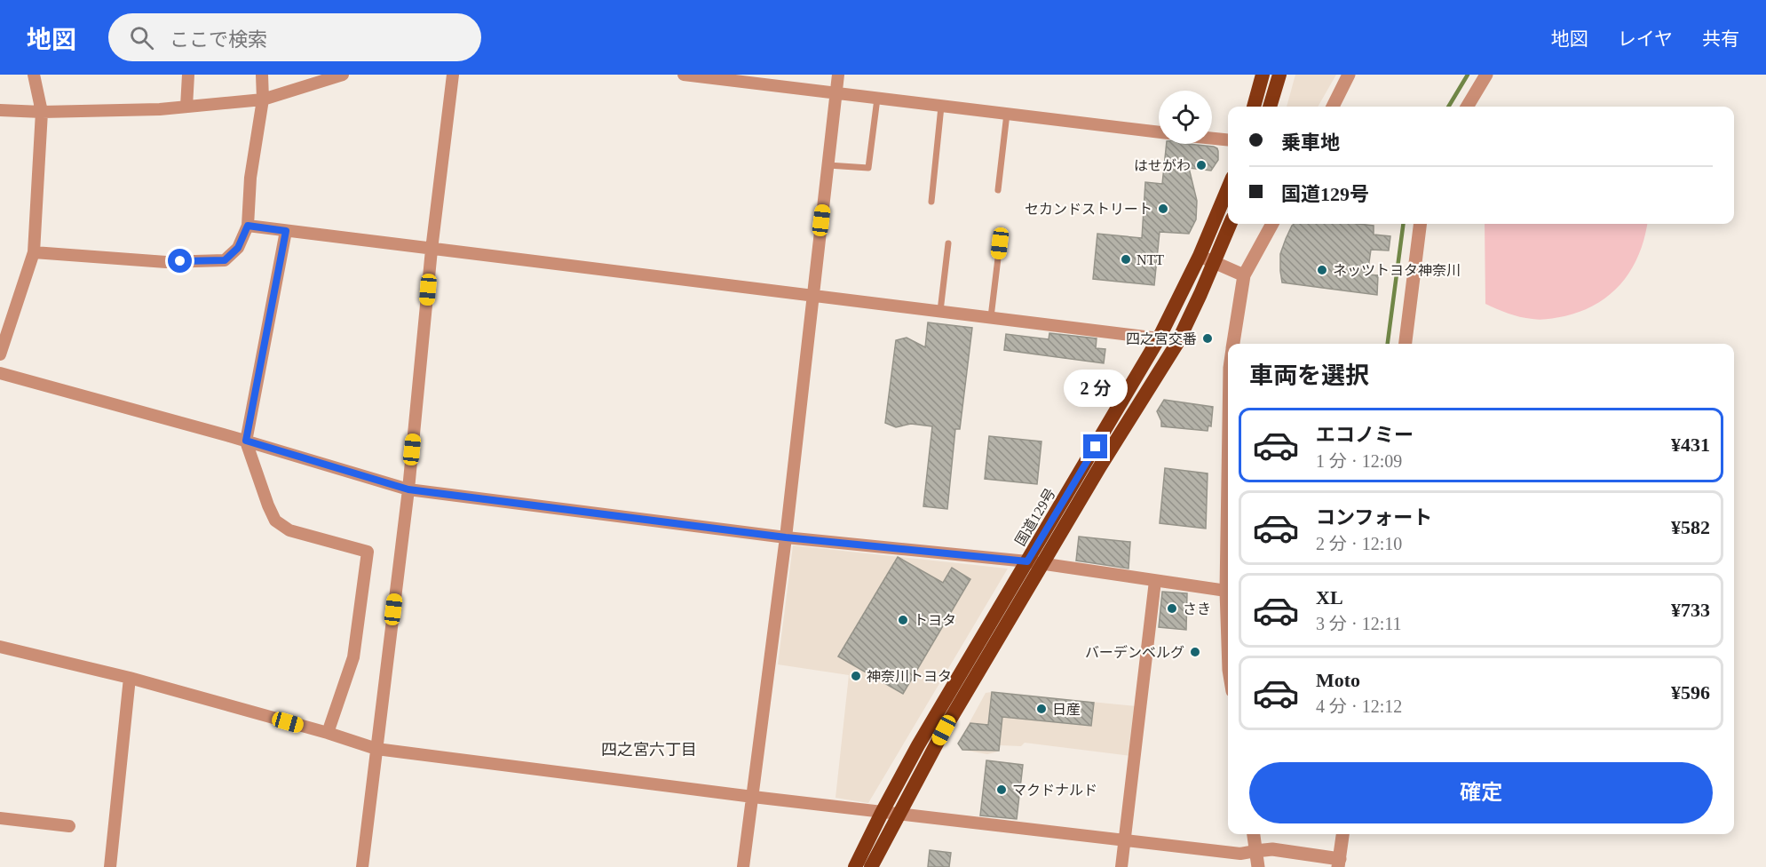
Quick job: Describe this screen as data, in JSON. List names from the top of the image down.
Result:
{
  "streets": {
    "highway": ["国道129号"]
  },
  "districts": ["四之宮六丁目"],
  "places": [
    "はせがわ",
    "セカンドストリート",
    "NTT",
    "ネッツトヨタ神奈川",
    "四之宮交番",
    "さき",
    "トヨタ",
    "バーデンベルグ",
    "神奈川トヨタ",
    "日産",
    "マクドナルド"
  ],
  "page": {
    "header": "地図",
    "search": "ここで検索",
    "nav": ["地図", "レイヤ", "共有"],
    "banner": ["乗車地", "国道129号"],
    "heading": "車両を選択",
    "bubble": "2 分",
    "list": [
      {
        "name": "エコノミー",
        "note": "1 分 · 12:09",
        "value": "¥431"
      },
      {
        "name": "コンフォート",
        "note": "2 分 · 12:10",
        "value": "¥582"
      },
      {
        "name": "XL",
        "note": "3 分 · 12:11",
        "value": "¥733"
      },
      {
        "name": "Moto",
        "note": "4 分 · 12:12",
        "value": "¥596"
      }
    ],
    "buttons": "確定"
  }
}
